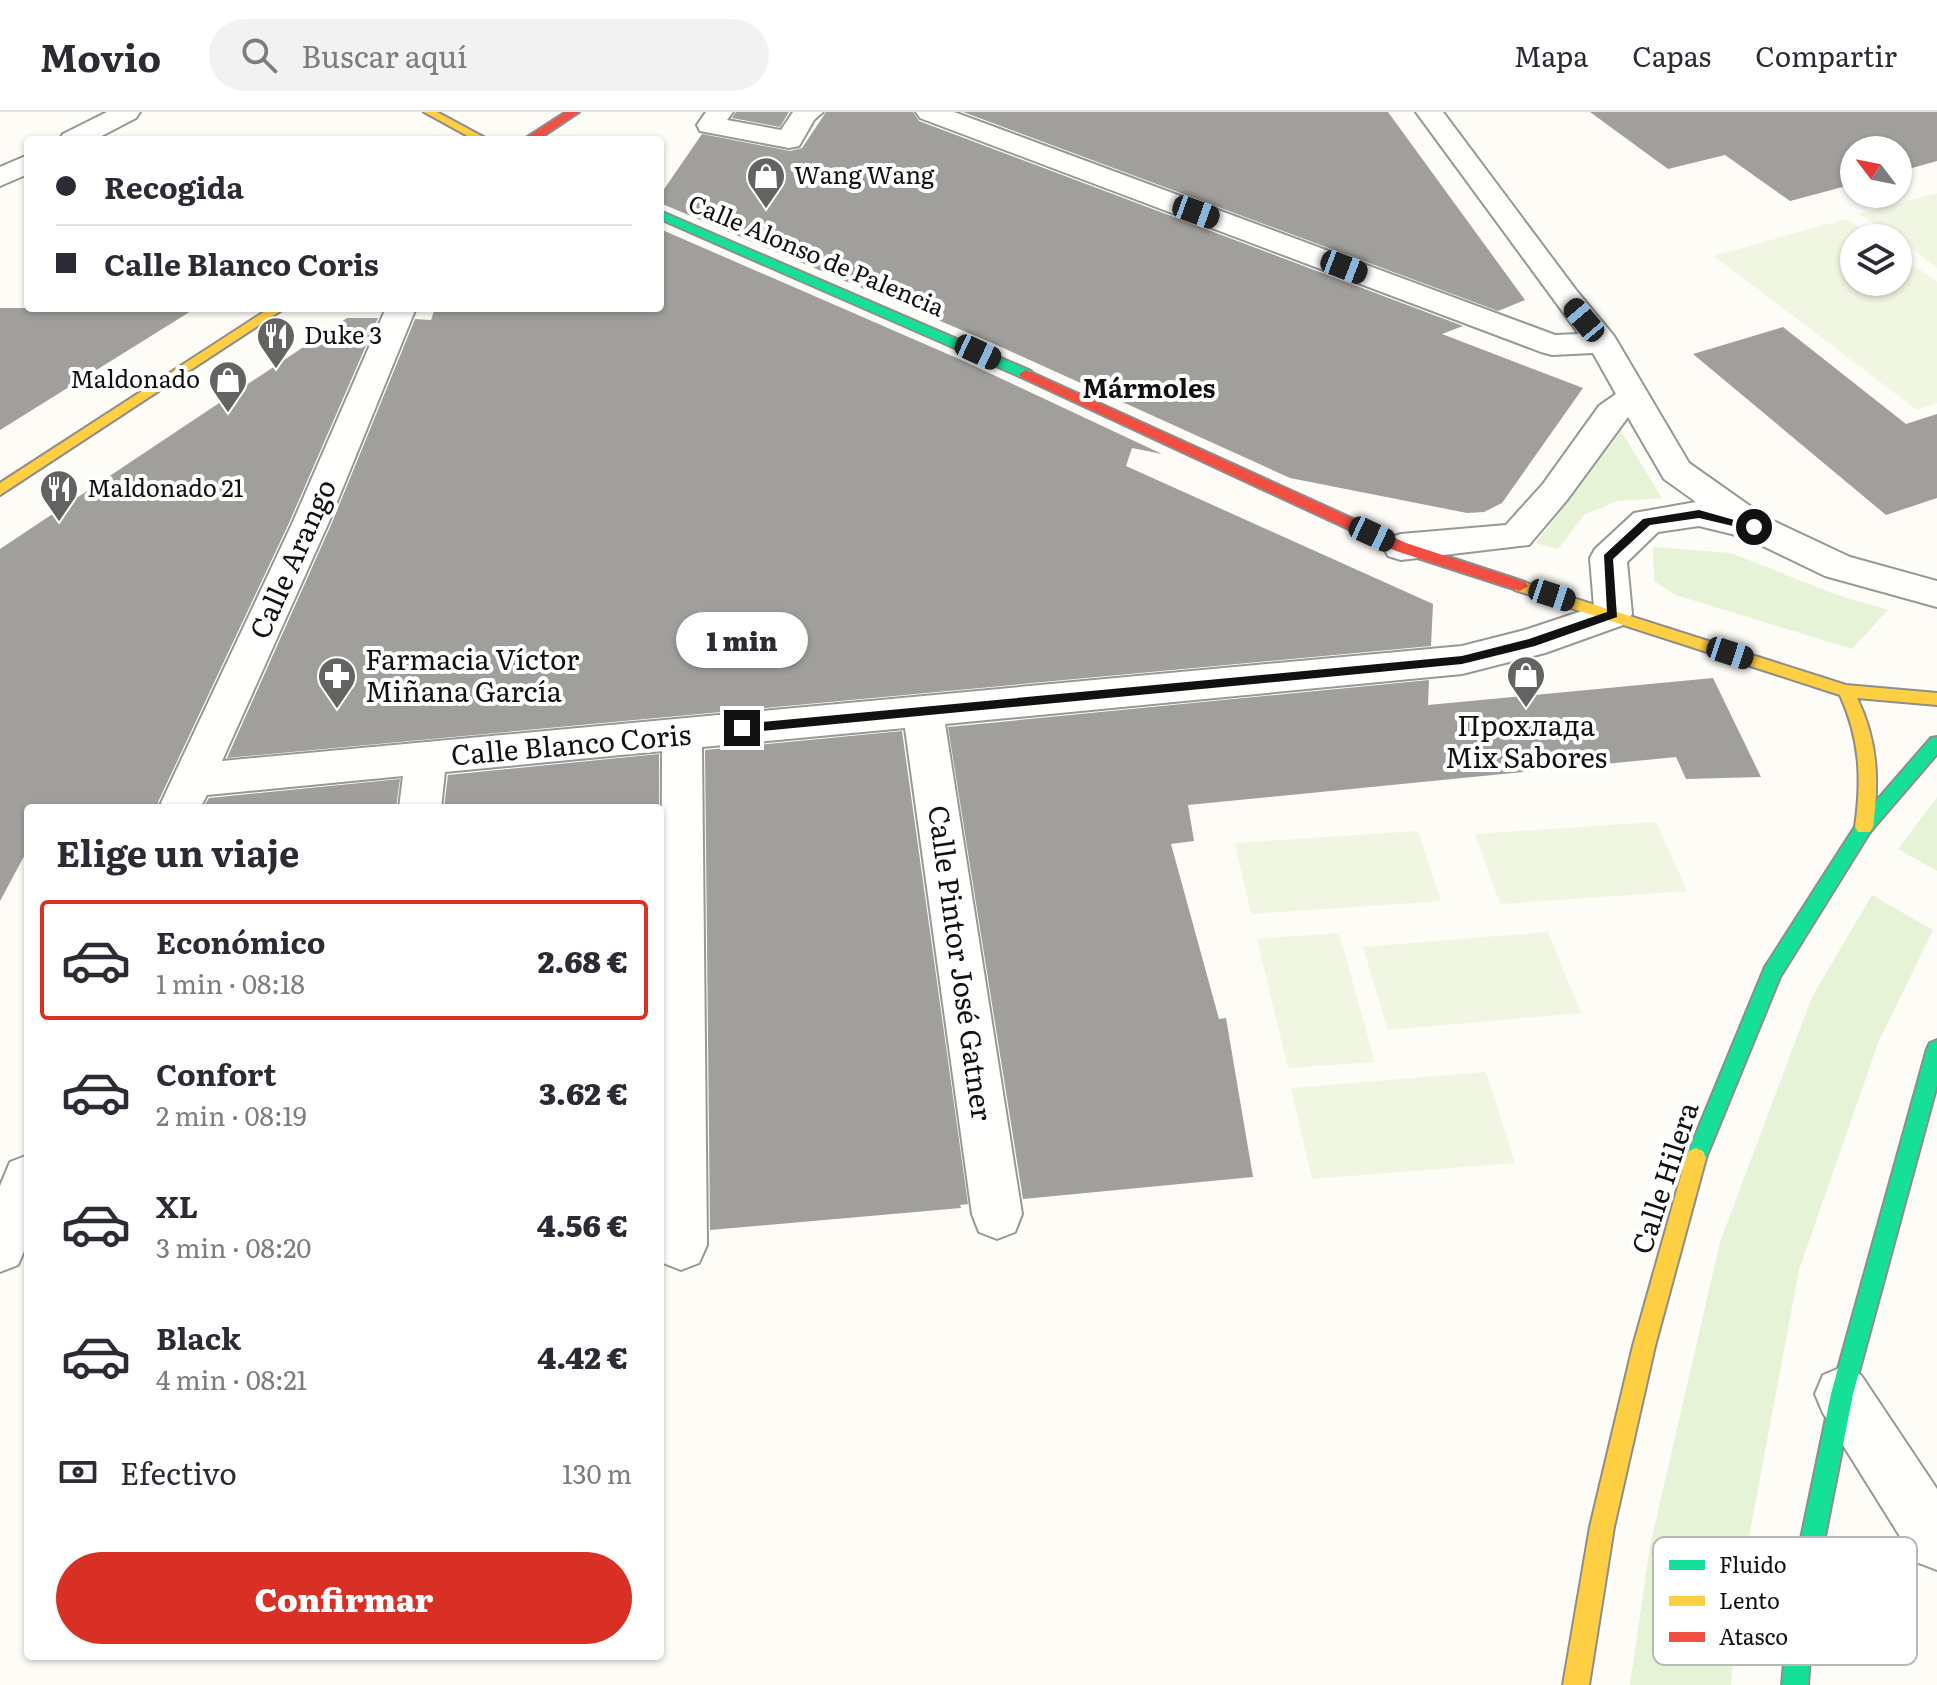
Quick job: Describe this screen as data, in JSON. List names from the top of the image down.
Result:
{
  "streets": {
    "main road": ["Calle Alonso de Palencia", "Calle Hilera"],
    "street": ["Calle Arango", "Calle Blanco Coris", "Calle Pintor José Gatner"]
  },
  "crossings": [
    ["Calle Alonso de Palencia", "Calle Blanco Coris"],
    ["Calle Arango", "Calle Blanco Coris"],
    ["Calle Blanco Coris", "Calle Pintor José Gatner"]
  ],
  "districts": ["Mármoles"],
  "places": {
    "shop": ["Wang Wang", "Maldonado", "Прохлада Mix Sabores"],
    "restaurant": ["Duke 3", "Maldonado 21"],
    "pharmacy": ["Farmacia Víctor Miñana García"]
  },
  "legend": ["Fluido", "Lento", "Atasco"],
  "north": "top left",
  "page": {
    "header": "Movio",
    "search": "Buscar aquí",
    "nav": ["Mapa", "Capas", "Compartir"],
    "banner": ["Recogida", "Calle Blanco Coris"],
    "bubble": "1 min",
    "heading": "Elige un viaje",
    "list": [
      {
        "name": "Económico",
        "note": "1 min · 08:18",
        "value": "2.68 €"
      },
      {
        "name": "Confort",
        "note": "2 min · 08:19",
        "value": "3.62 €"
      },
      {
        "name": "XL",
        "note": "3 min · 08:20",
        "value": "4.56 €"
      },
      {
        "name": "Black",
        "note": "4 min · 08:21",
        "value": "4.42 €"
      }
    ],
    "pay": ["Efectivo", "130 m"],
    "buttons": "Confirmar"
  }
}
